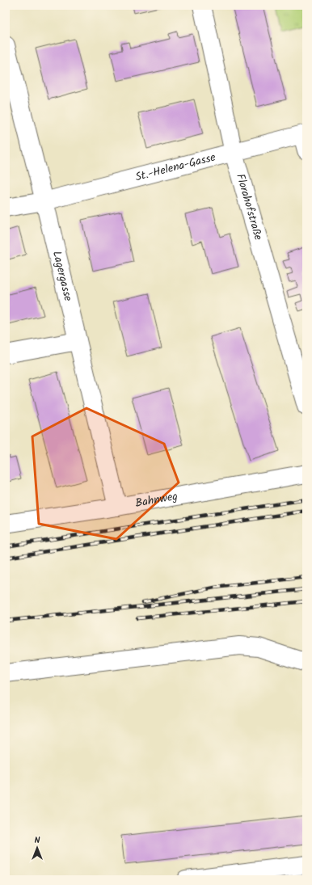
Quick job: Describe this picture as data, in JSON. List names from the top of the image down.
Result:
{
  "streets": {
    "street": [
      "St.-Helena-Gasse",
      "Florahofstraße",
      "Lagergasse",
      "Bahnweg"
    ]
  },
  "crossings": [
    ["St.-Helena-Gasse", "Florahofstraße"],
    ["St.-Helena-Gasse", "Lagergasse"],
    ["Lagergasse", "Bahnweg"]
  ],
  "north": "top"
}
